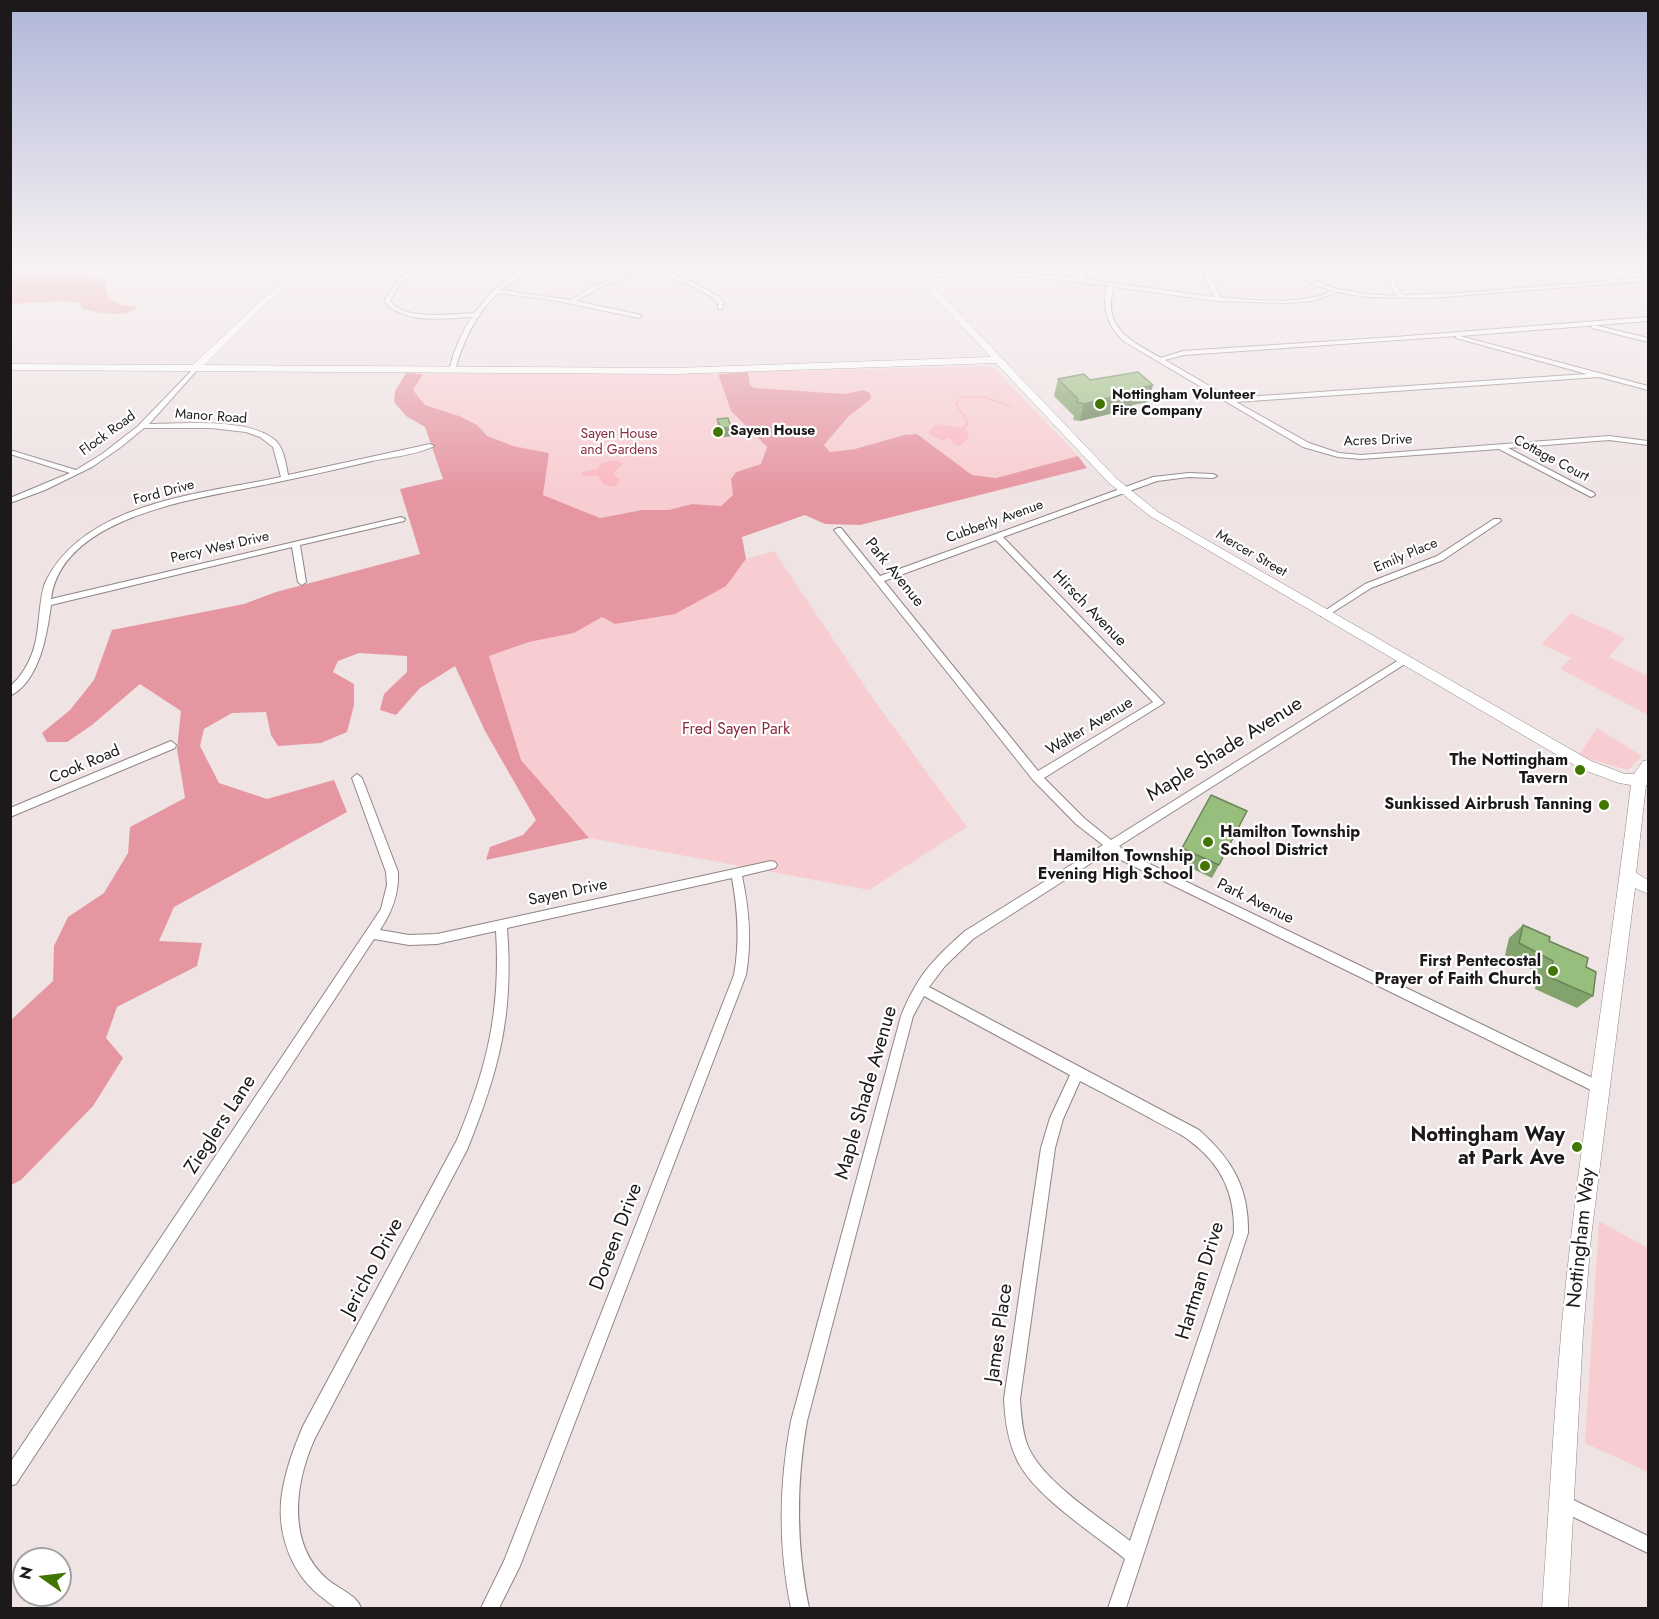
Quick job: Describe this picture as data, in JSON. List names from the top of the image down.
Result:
{
  "streets": {
    "street": [
      "Manor Road",
      "Flock Road",
      "Acres Drive",
      "Cottage Court",
      "Ford Drive",
      "Cubberly Avenue",
      "Percy West Drive",
      "Mercer Street",
      "Emily Place",
      "Park Avenue",
      "Hirsch Avenue",
      "Walter Avenue",
      "Maple Shade Avenue",
      "Cook Road",
      "Sayen Drive",
      "Zieglers Lane",
      "Doreen Drive",
      "Nottingham Way",
      "Jericho Drive",
      "Hartman Drive",
      "James Place"
    ]
  },
  "crossings": [
    ["Manor Road", "Flock Road"],
    ["Manor Road", "Ford Drive"],
    ["Acres Drive", "Cottage Court"],
    ["Ford Drive", "Percy West Drive"],
    ["Cubberly Avenue", "Mercer Street"],
    ["Cubberly Avenue", "Park Avenue"],
    ["Cubberly Avenue", "Hirsch Avenue"],
    ["Mercer Street", "Emily Place"],
    ["Mercer Street", "Maple Shade Avenue"],
    ["Mercer Street", "Nottingham Way"],
    ["Park Avenue", "Walter Avenue"],
    ["Park Avenue", "Maple Shade Avenue"],
    ["Park Avenue", "Nottingham Way"],
    ["Hirsch Avenue", "Walter Avenue"],
    ["Maple Shade Avenue", "Hartman Drive"],
    ["Sayen Drive", "Zieglers Lane"],
    ["Sayen Drive", "Doreen Drive"],
    ["Sayen Drive", "Jericho Drive"],
    ["Hartman Drive", "James Place"]
  ],
  "parks": ["Sayen House and Gardens", "Fred Sayen Park"],
  "places": [
    "Nottingham Volunteer Fire Company",
    "Sayen House",
    "The Nottingham Tavern",
    "Sunkissed Airbrush Tanning",
    "Hamilton Township School District",
    "Hamilton Township Evening High School",
    "First Pentecostal Prayer of Faith Church",
    "Nottingham Way at Park Ave"
  ],
  "north": "left"
}
